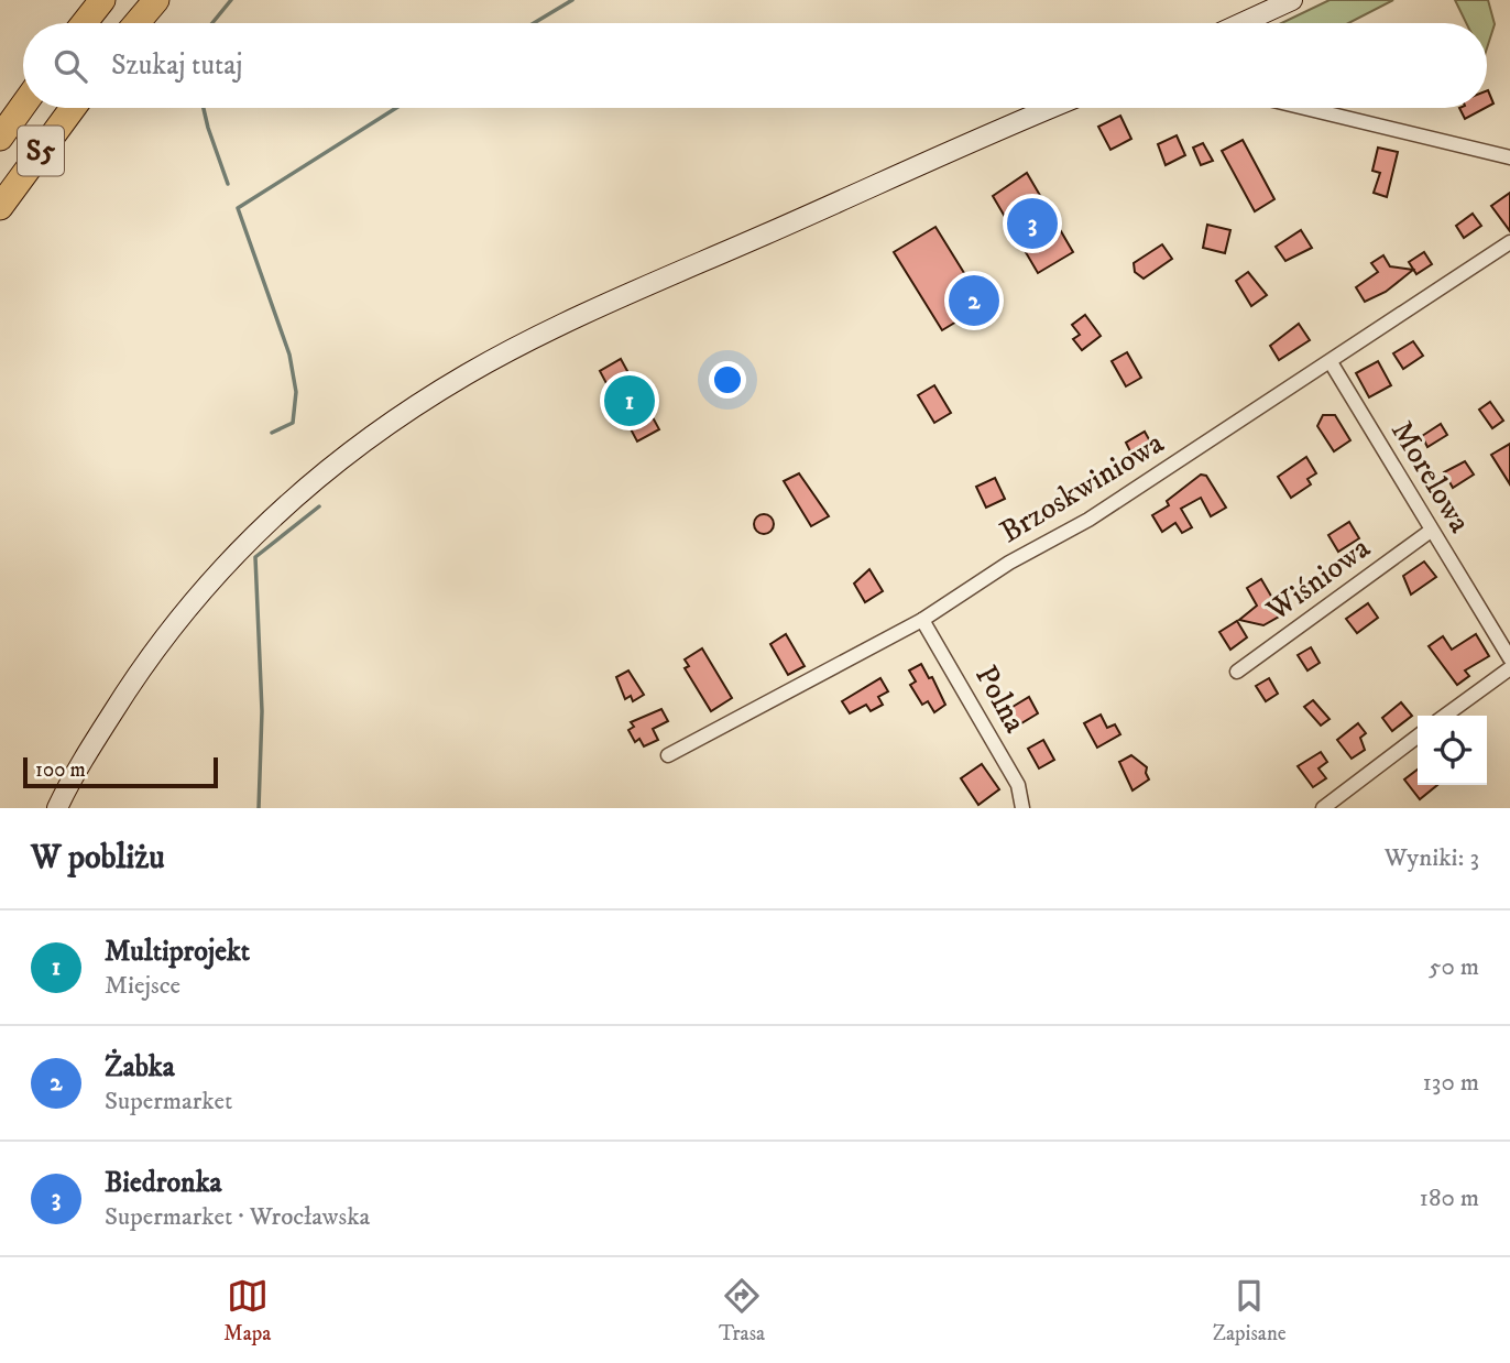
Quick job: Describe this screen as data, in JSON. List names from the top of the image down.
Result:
{
  "streets": {
    "highway": ["S5"],
    "street": [
      "Morelowa",
      "Brzoskwiniowa",
      "Wiśniowa",
      "Polna"
    ]
  },
  "crossings": [
    ["Morelowa", "Brzoskwiniowa"],
    ["Morelowa", "Wiśniowa"],
    ["Brzoskwiniowa", "Polna"]
  ],
  "scale_bar": "100 m",
  "page": {
    "search": "Szukaj tutaj",
    "pins": ["3", "2", "1"],
    "scale": "100 m",
    "heading": ["W pobliżu", "Wyniki: 3"],
    "list": [
      {
        "mark": "1",
        "name": "Multiprojekt",
        "note": "Miejsce",
        "value": "50 m"
      },
      {
        "mark": "2",
        "name": "Żabka",
        "note": "Supermarket",
        "value": "130 m"
      },
      {
        "mark": "3",
        "name": "Biedronka",
        "note": "Supermarket · Wrocławska",
        "value": "180 m"
      }
    ],
    "nav": ["Mapa", "Trasa", "Zapisane"]
  }
}
